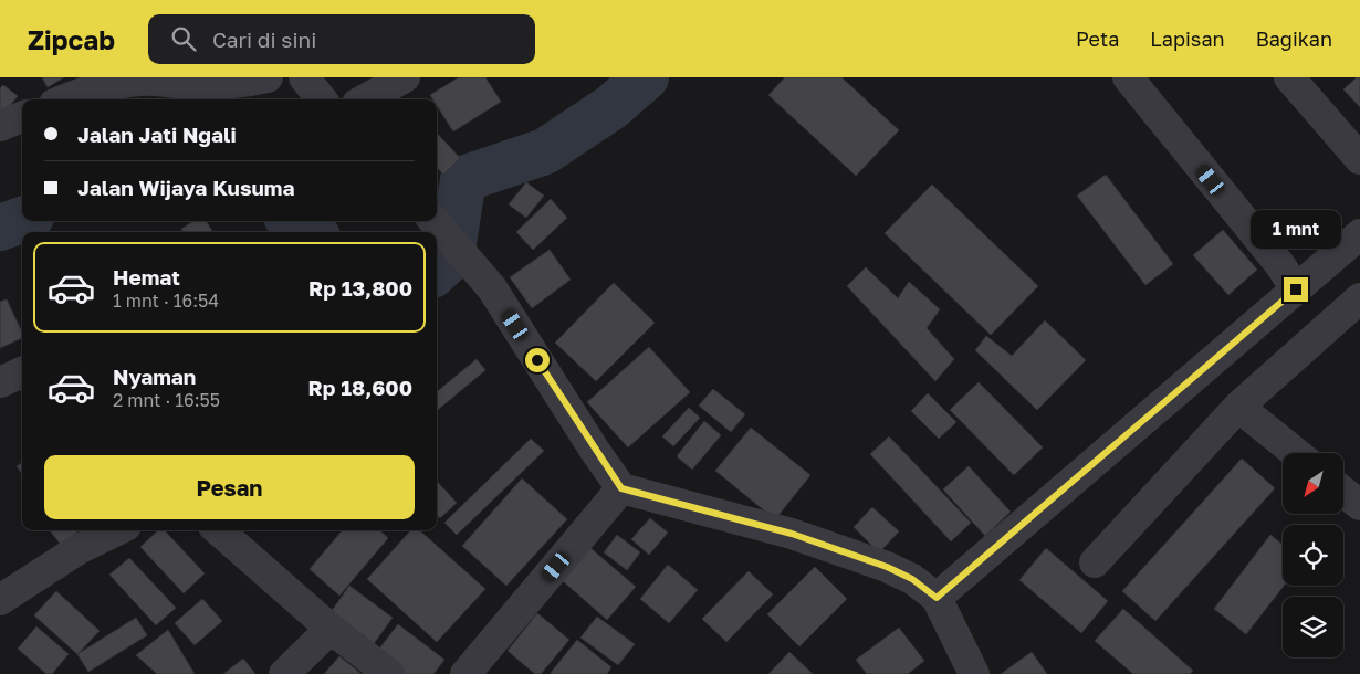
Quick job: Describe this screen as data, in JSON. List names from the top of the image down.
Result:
{
  "north": "bottom left",
  "page": {
    "header": "Zipcab",
    "search": "Cari di sini",
    "nav": ["Peta", "Lapisan", "Bagikan"],
    "banner": ["Jalan Jati Ngali", "Jalan Wijaya Kusuma"],
    "bubble": "1 mnt",
    "list": [
      {
        "name": "Hemat",
        "note": "1 mnt · 16:54",
        "value": "Rp 13,800"
      },
      {
        "name": "Nyaman",
        "note": "2 mnt · 16:55",
        "value": "Rp 18,600"
      }
    ],
    "buttons": "Pesan"
  }
}
